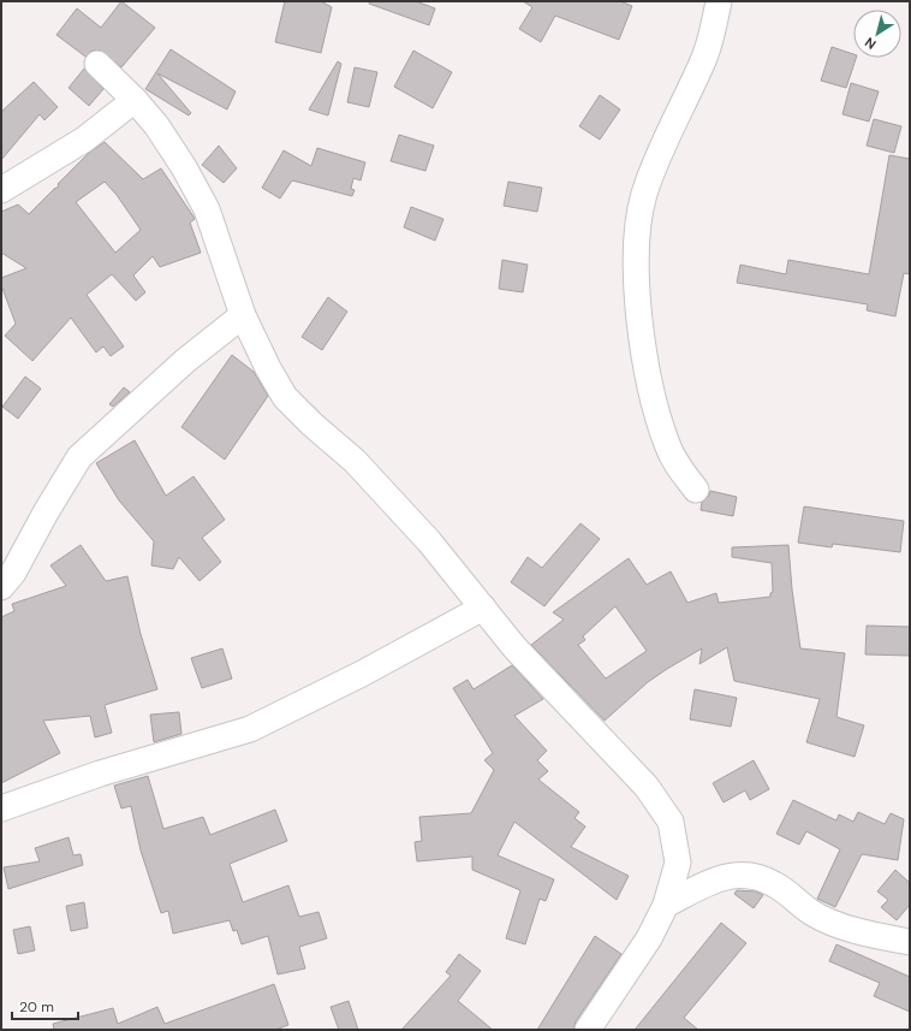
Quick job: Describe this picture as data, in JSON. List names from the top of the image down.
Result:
{
  "scale_bar": "20 m",
  "north": "bottom left"
}
